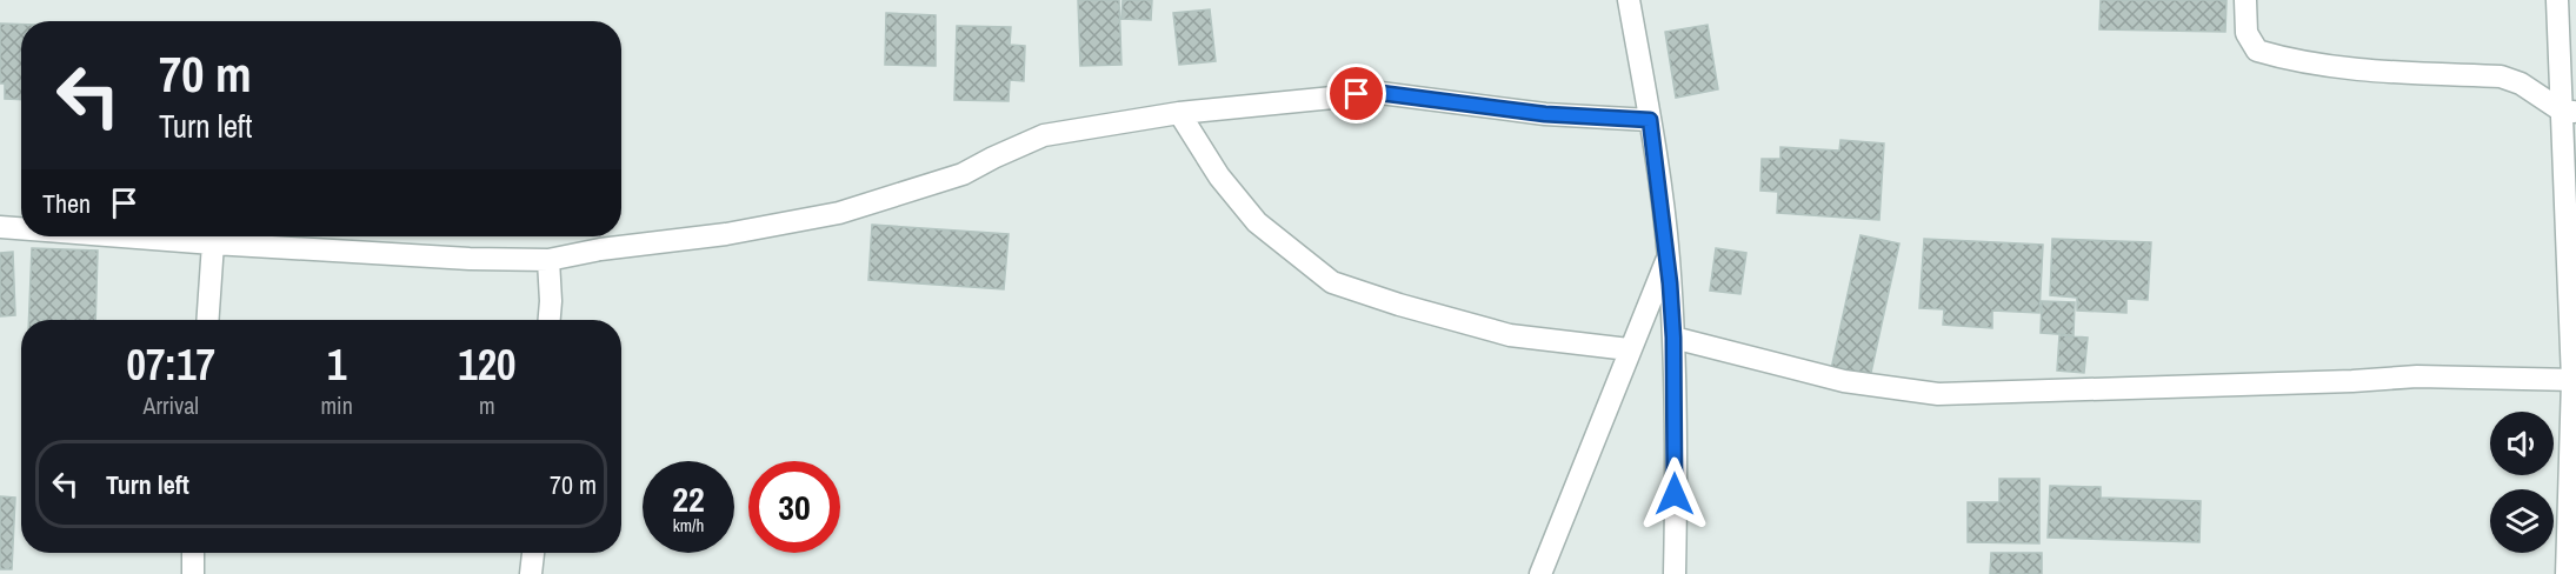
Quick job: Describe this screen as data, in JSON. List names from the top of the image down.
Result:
{
  "page": {
    "turn": ["70 m", "Turn left"],
    "then": "Then",
    "eta": [
      "07:17",
      "Arrival",
      "1",
      "min",
      "120",
      "m"
    ],
    "list": [
      {
        "name": "Turn left",
        "value": "70 m"
      }
    ],
    "speed": "22 km/h",
    "limit": "30"
  }
}
